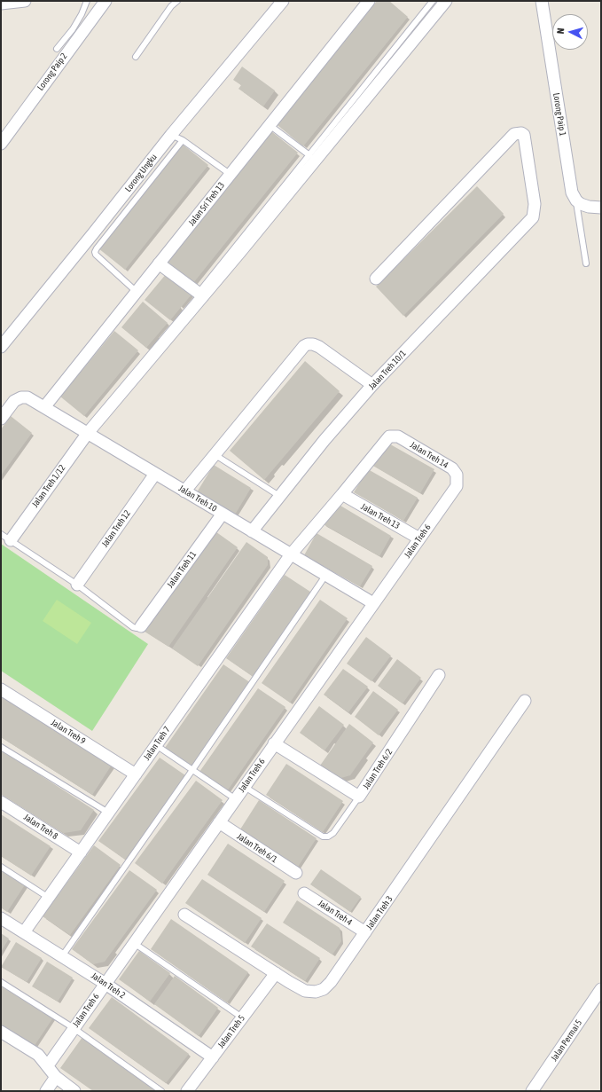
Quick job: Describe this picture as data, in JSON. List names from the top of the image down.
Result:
{
  "streets": {
    "street": [
      "Lorong Paip 2",
      "Lorong Paip 1",
      "Lorong Ungku",
      "Jalan Sri Treh 13",
      "Jalan Treh 10/1",
      "Jalan Treh 14",
      "Jalan Treh 1/12",
      "Jalan Treh 10",
      "Jalan Treh 13",
      "Jalan Treh 12",
      "Jalan Treh 6",
      "Jalan Treh 11",
      "Jalan Treh 9",
      "Jalan Treh 7",
      "Jalan Treh 6/2",
      "Jalan Treh 8",
      "Jalan Treh 6/1",
      "Jalan Treh 4",
      "Jalan Treh 3",
      "Jalan Treh 2",
      "Jalan Treh 5",
      "Jalan Permai 5"
    ]
  },
  "crossings": [
    ["Jalan Sri Treh 13", "Jalan Treh 10"],
    ["Jalan Treh 10/1", "Jalan Treh 10"],
    ["Jalan Treh 14", "Jalan Treh 6"],
    ["Jalan Treh 14", "Jalan Treh 7"],
    ["Jalan Treh 1/12", "Jalan Treh 10"],
    ["Jalan Treh 10", "Jalan Treh 12"],
    ["Jalan Treh 10", "Jalan Treh 6"],
    ["Jalan Treh 10", "Jalan Treh 11"],
    ["Jalan Treh 10", "Jalan Treh 7"],
    ["Jalan Treh 13", "Jalan Treh 6"],
    ["Jalan Treh 13", "Jalan Treh 7"],
    ["Jalan Treh 6", "Jalan Treh 6/2"],
    ["Jalan Treh 6", "Jalan Treh 6/1"],
    ["Jalan Treh 6", "Jalan Treh 2"],
    ["Jalan Treh 9", "Jalan Treh 7"],
    ["Jalan Treh 7", "Jalan Treh 8"],
    ["Jalan Treh 7", "Jalan Treh 2"],
    ["Jalan Treh 4", "Jalan Treh 3"],
    ["Jalan Treh 3", "Jalan Treh 5"],
    ["Jalan Treh 2", "Jalan Treh 5"]
  ],
  "north": "left"
}
